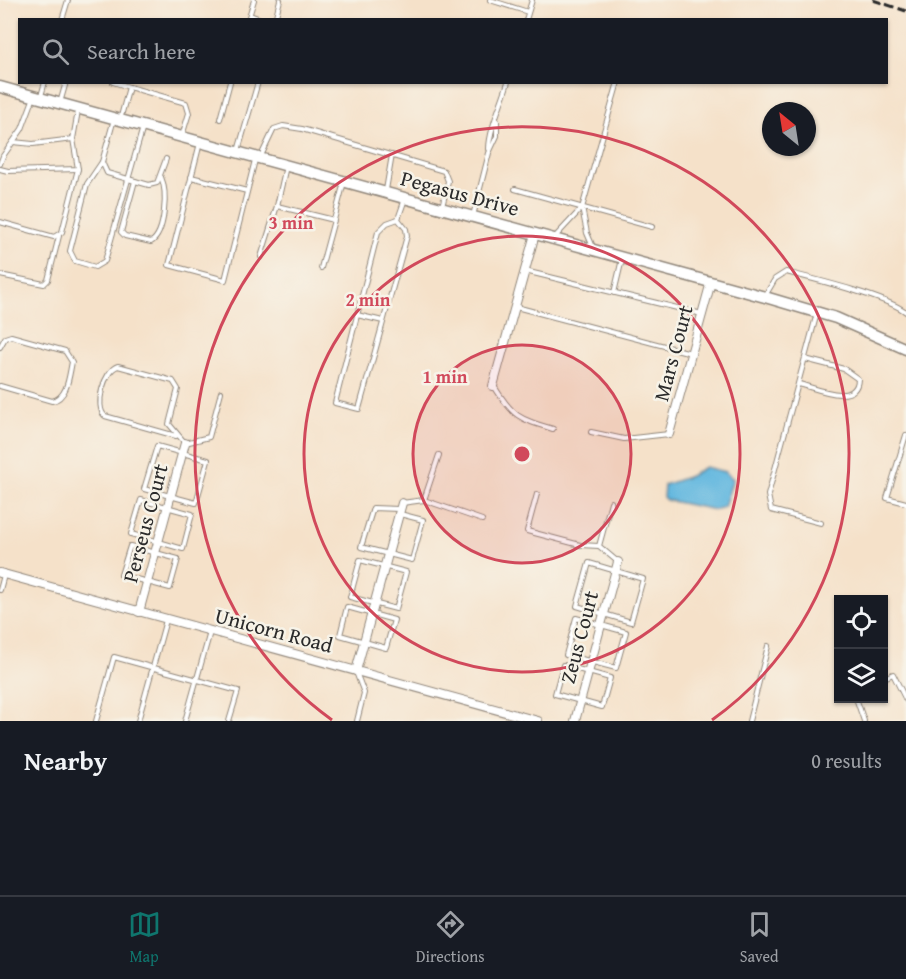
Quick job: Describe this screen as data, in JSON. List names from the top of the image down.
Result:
{
  "streets": {
    "street": [
      "Pegasus Drive",
      "Mars Court",
      "Perseus Court",
      "Unicorn Road",
      "Zeus Court"
    ]
  },
  "crossings": [
    ["Pegasus Drive", "Mars Court"],
    ["Perseus Court", "Unicorn Road"]
  ],
  "north": "top left",
  "page": {
    "search": "Search here",
    "heading": ["Nearby", "0 results"],
    "nav": ["Map", "Directions", "Saved"]
  },
  "rings": ["3 min", "2 min", "1 min"]
}
